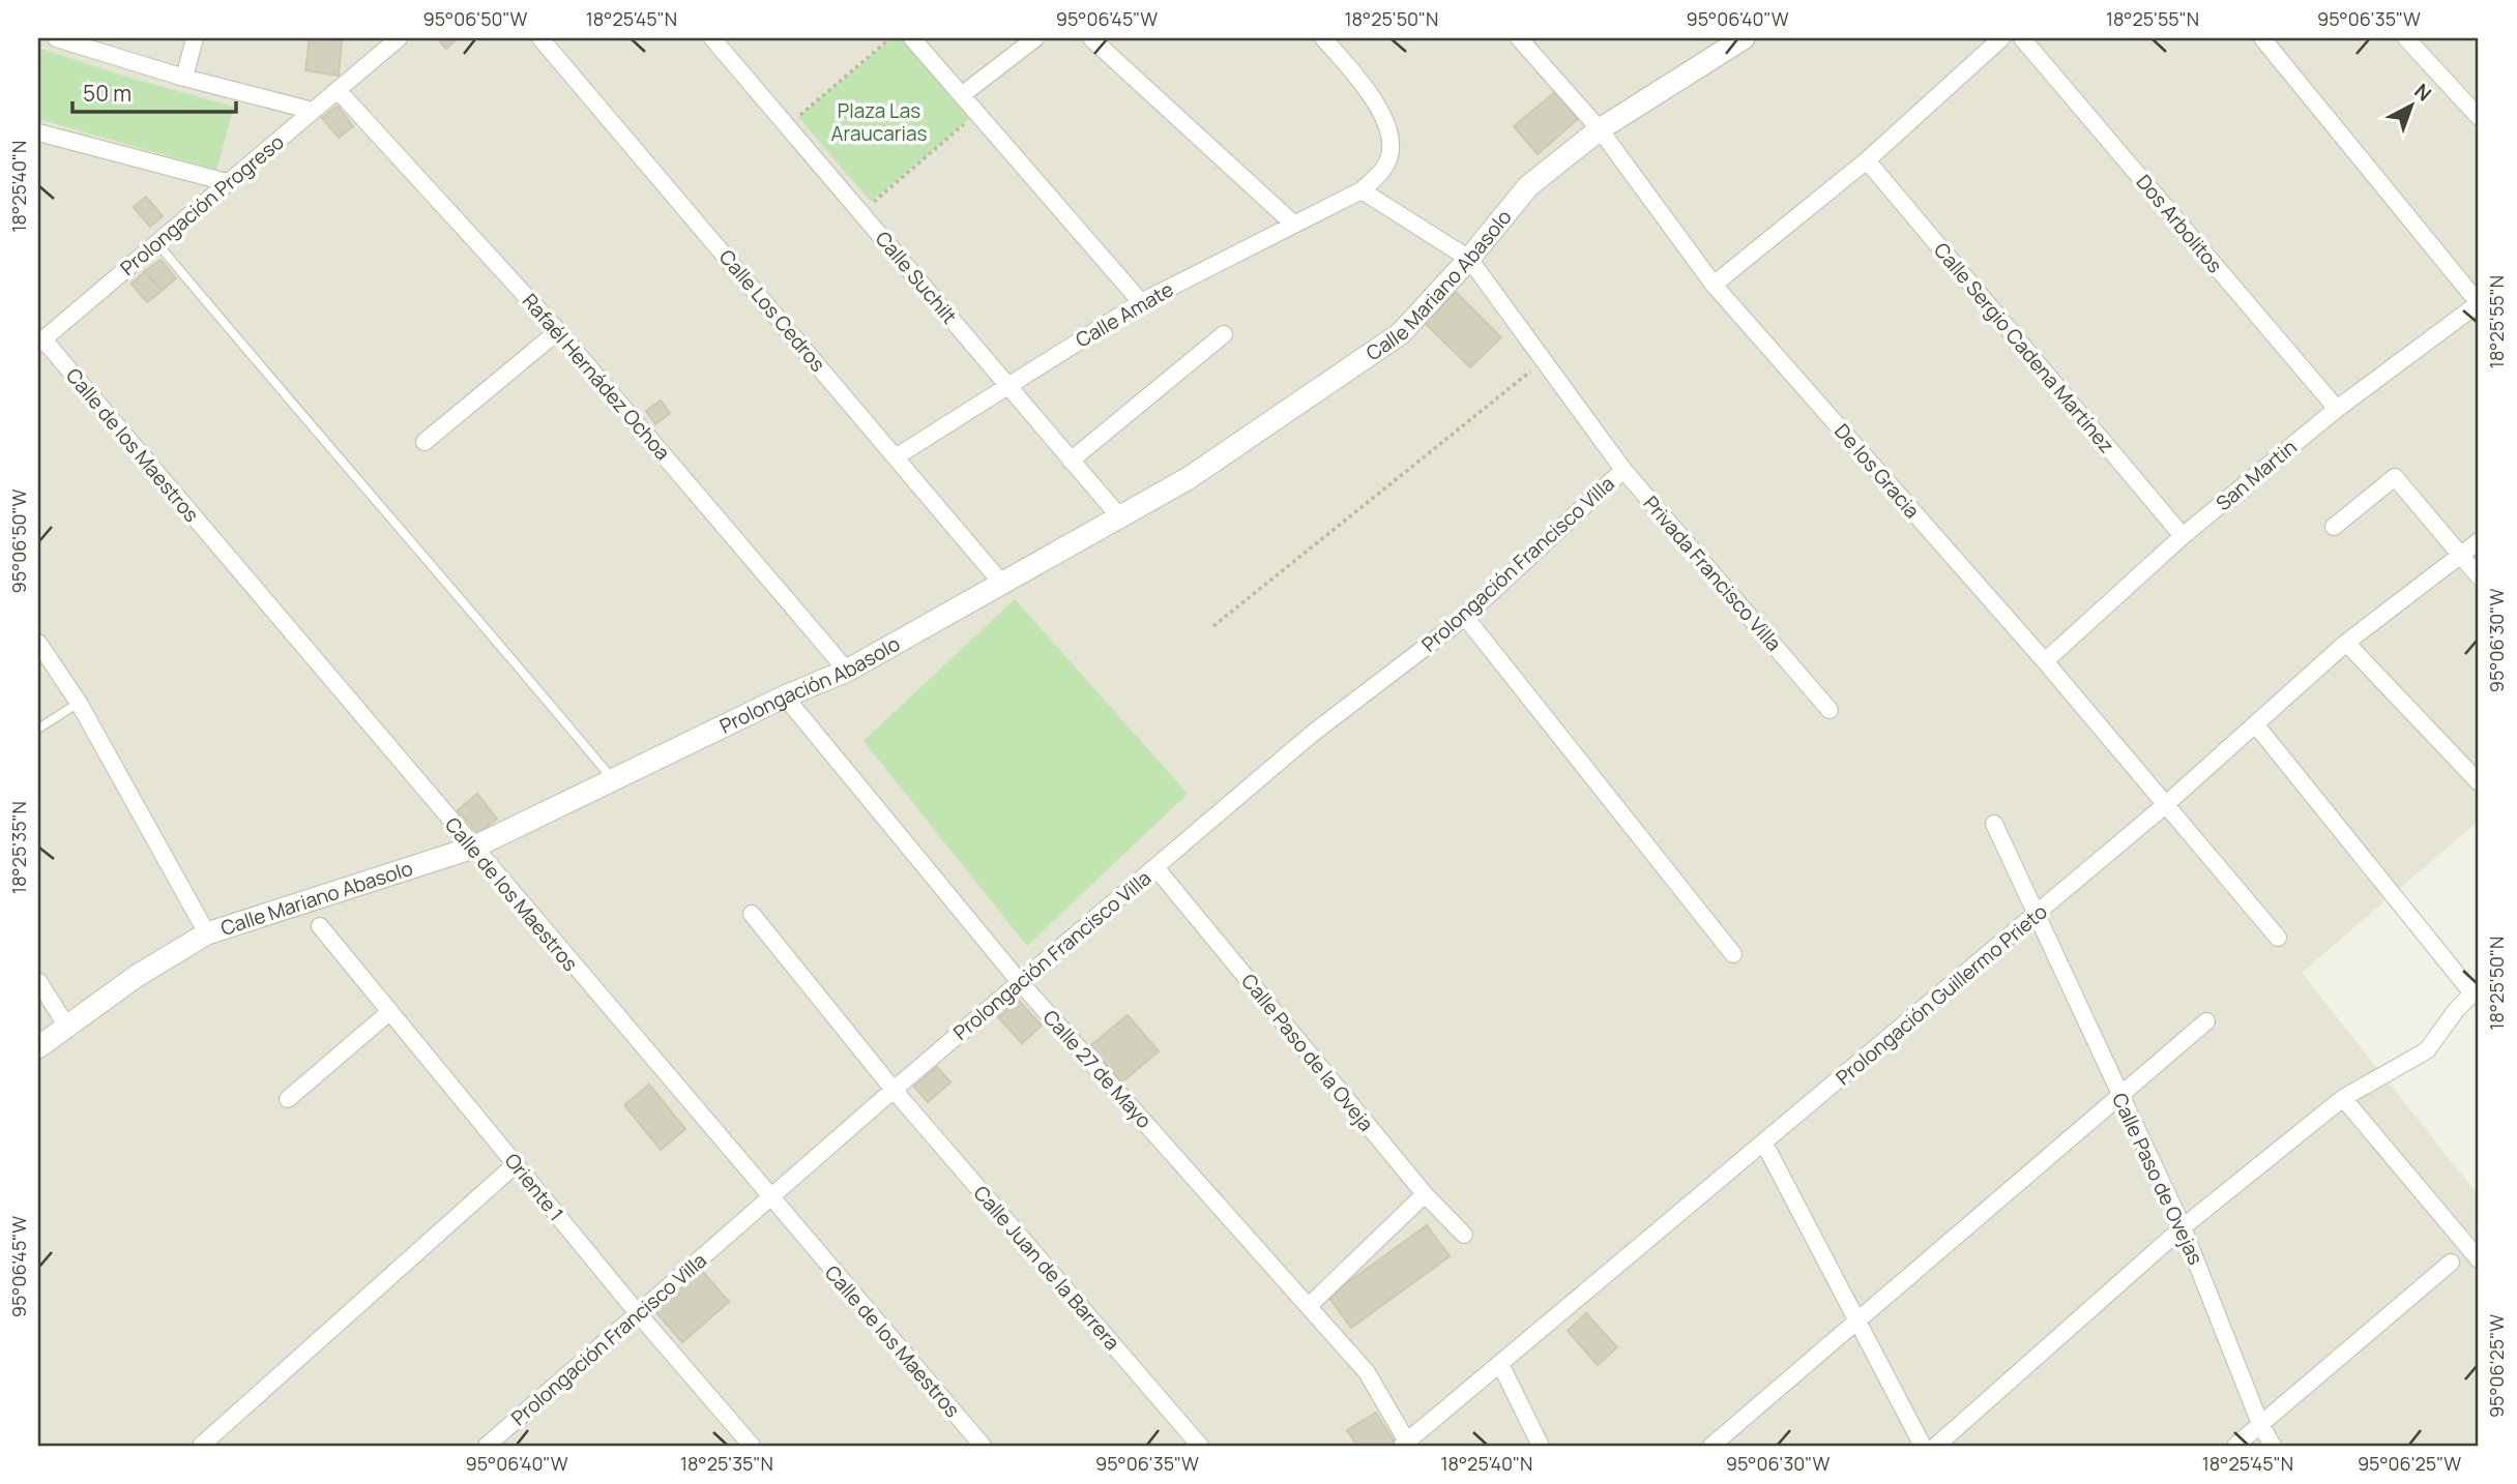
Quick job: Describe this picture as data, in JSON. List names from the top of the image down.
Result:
{
  "streets": {
    "street": [
      "Prolongación Progreso",
      "Dos Arbolitos",
      "Calle Suchilt",
      "Calle Mariano Abasolo",
      "Calle Los Cedros",
      "Calle Amate",
      "Calle Sergio Cadena Martínez",
      "Rafaél Hernádez Ochoa",
      "Calle de los Maestros",
      "De los Gracia",
      "San Martin",
      "Prolongación Francisco Villa",
      "Privada Francisco Villa",
      "Prolongación Abasolo",
      "Prolongación Guillermo Prieto",
      "Calle Paso de la Oveja",
      "Calle 27 de Mayo",
      "Calle Paso de Ovejas",
      "Oriente 1",
      "Calle Juan de la Barrera"
    ]
  },
  "crossings": [
    ["Prolongación Progreso", "Rafaél Hernádez Ochoa"],
    ["Prolongación Progreso", "Calle de los Maestros"],
    ["Dos Arbolitos", "San Martin"],
    ["Calle Suchilt", "Calle Mariano Abasolo"],
    ["Calle Suchilt", "Calle Amate"],
    ["Calle Mariano Abasolo", "Calle Los Cedros"],
    ["Calle Mariano Abasolo", "Calle de los Maestros"],
    ["Calle Mariano Abasolo", "De los Gracia"],
    ["Calle Mariano Abasolo", "Privada Francisco Villa"],
    ["Calle Mariano Abasolo", "Prolongación Abasolo"],
    ["Calle Los Cedros", "Calle Amate"],
    ["Calle Los Cedros", "Prolongación Abasolo"],
    ["Calle Sergio Cadena Martínez", "San Martin"],
    ["Rafaél Hernádez Ochoa", "Prolongación Abasolo"],
    ["Calle de los Maestros", "Prolongación Francisco Villa"],
    ["De los Gracia", "San Martin"],
    ["De los Gracia", "Prolongación Guillermo Prieto"],
    ["Prolongación Francisco Villa", "Privada Francisco Villa"],
    ["Prolongación Francisco Villa", "Calle Paso de la Oveja"],
    ["Prolongación Francisco Villa", "Calle 27 de Mayo"],
    ["Prolongación Francisco Villa", "Oriente 1"],
    ["Prolongación Francisco Villa", "Calle Juan de la Barrera"],
    ["Prolongación Abasolo", "Calle 27 de Mayo"],
    ["Prolongación Guillermo Prieto", "Calle 27 de Mayo"],
    ["Prolongación Guillermo Prieto", "Calle Paso de Ovejas"]
  ],
  "parks": ["Plaza Las Araucarias"],
  "scale_bar": "50 m",
  "north": "top right",
  "coordinates": [
    "95°06'50\"W",
    "18°25'45\"N",
    "95°06'45\"W",
    "18°25'50\"N",
    "95°06'40\"W",
    "18°25'55\"N",
    "95°06'35\"W",
    "18°25'40\"N",
    "95°06'30\"W",
    "18°25'35\"N",
    "95°06'25\"W"
  ]
}
